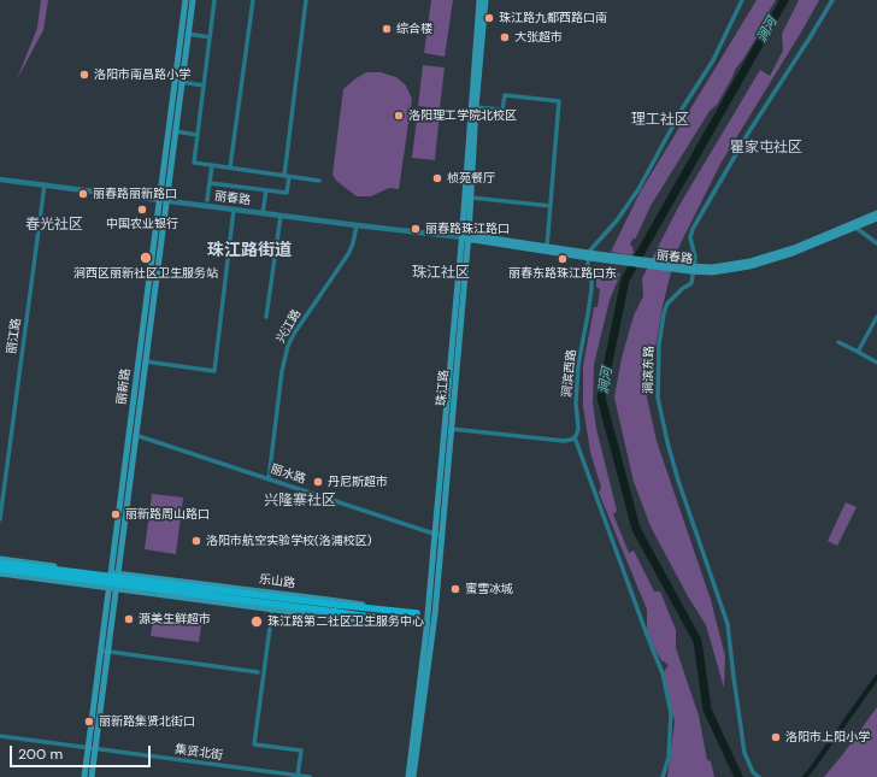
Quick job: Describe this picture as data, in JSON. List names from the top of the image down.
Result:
{
  "streets": {
    "main road": [
      "丽春路",
      "丽新路",
      "珠江路",
      "乐山路"
    ],
    "street": [
      "兴江路",
      "丽江路",
      "涧滨东路",
      "涧滨西路",
      "丽水路",
      "集贤北街"
    ]
  },
  "crossings": [
    ["丽春路", "兴江路"],
    ["丽春路", "丽江路"],
    ["丽春路", "涧滨东路"],
    ["丽春路", "涧滨西路"],
    ["丽春路", "丽新路"],
    ["丽春路", "珠江路"],
    ["兴江路", "丽水路"],
    ["丽新路", "丽水路"],
    ["丽新路", "乐山路"],
    ["丽新路", "集贤北街"],
    ["珠江路", "丽水路"],
    ["珠江路", "乐山路"]
  ],
  "districts": [
    "理工社区",
    "瞿家屯社区",
    "春光社区",
    "珠江路街道",
    "珠江社区",
    "兴隆寨社区"
  ],
  "water": ["涧河"],
  "places": [
    "珠江路九都西路口南",
    "综合楼",
    "大张超市",
    "洛阳市南昌路小学",
    "洛阳理工学院北校区",
    "桢苑餐厅",
    "丽春路丽新路口",
    "中国农业银行",
    "丽春路珠江路口",
    "涧西区丽新社区卫生服务站",
    "丽春东路珠江路口东",
    "丹尼斯超市",
    "丽新路周山路口",
    "洛阳市航空实验学校(洛浦校区)",
    "蜜雪冰城",
    "源美生鲜超市",
    "珠江路第二社区卫生服务中心",
    "丽新路集贤北街口",
    "洛阳市上阳小学"
  ],
  "scale_bar": "200 m"
}
